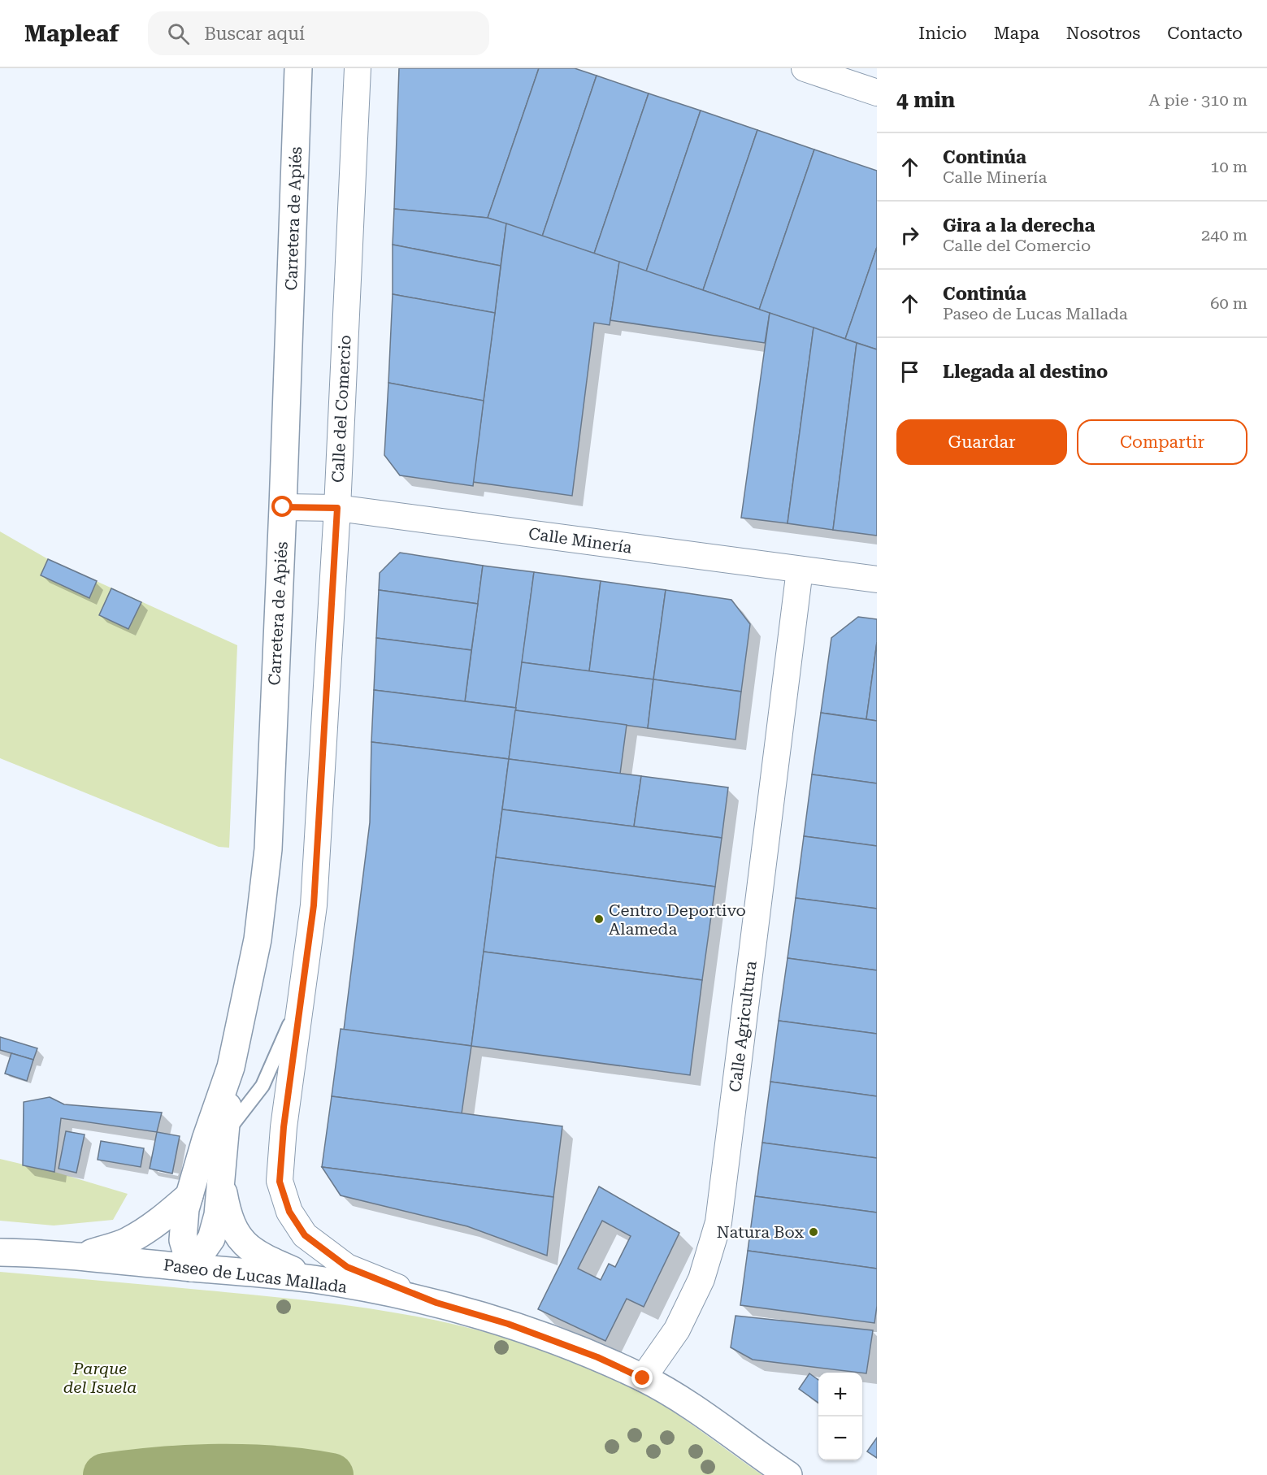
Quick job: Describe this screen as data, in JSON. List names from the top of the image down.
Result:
{
  "streets": {
    "street": [
      "Carretera de Apiés",
      "Calle del Comercio",
      "Calle Minería",
      "Calle Agricultura",
      "Paseo de Lucas Mallada"
    ]
  },
  "crossings": [
    ["Carretera de Apiés", "Calle Minería"],
    ["Calle del Comercio", "Calle Minería"],
    ["Calle del Comercio", "Paseo de Lucas Mallada"],
    ["Calle Minería", "Calle Agricultura"],
    ["Calle Agricultura", "Paseo de Lucas Mallada"]
  ],
  "parks": ["Parque del Isuela"],
  "places": ["Centro Deportivo Alameda", "Natura Box"],
  "page": {
    "header": "Mapleaf",
    "search": "Buscar aquí",
    "nav": [
      "Inicio",
      "Mapa",
      "Nosotros",
      "Contacto"
    ],
    "heading": ["4 min", "A pie · 310 m"],
    "list": [
      ["Continúa", "Calle Minería", "10 m"],
      ["Gira a la derecha", "Calle del Comercio", "240 m"],
      ["Continúa", "Paseo de Lucas Mallada", "60 m"],
      "Llegada al destino"
    ],
    "buttons": ["Guardar", "Compartir"],
    "map_buttons": ["+", "−"]
  }
}
